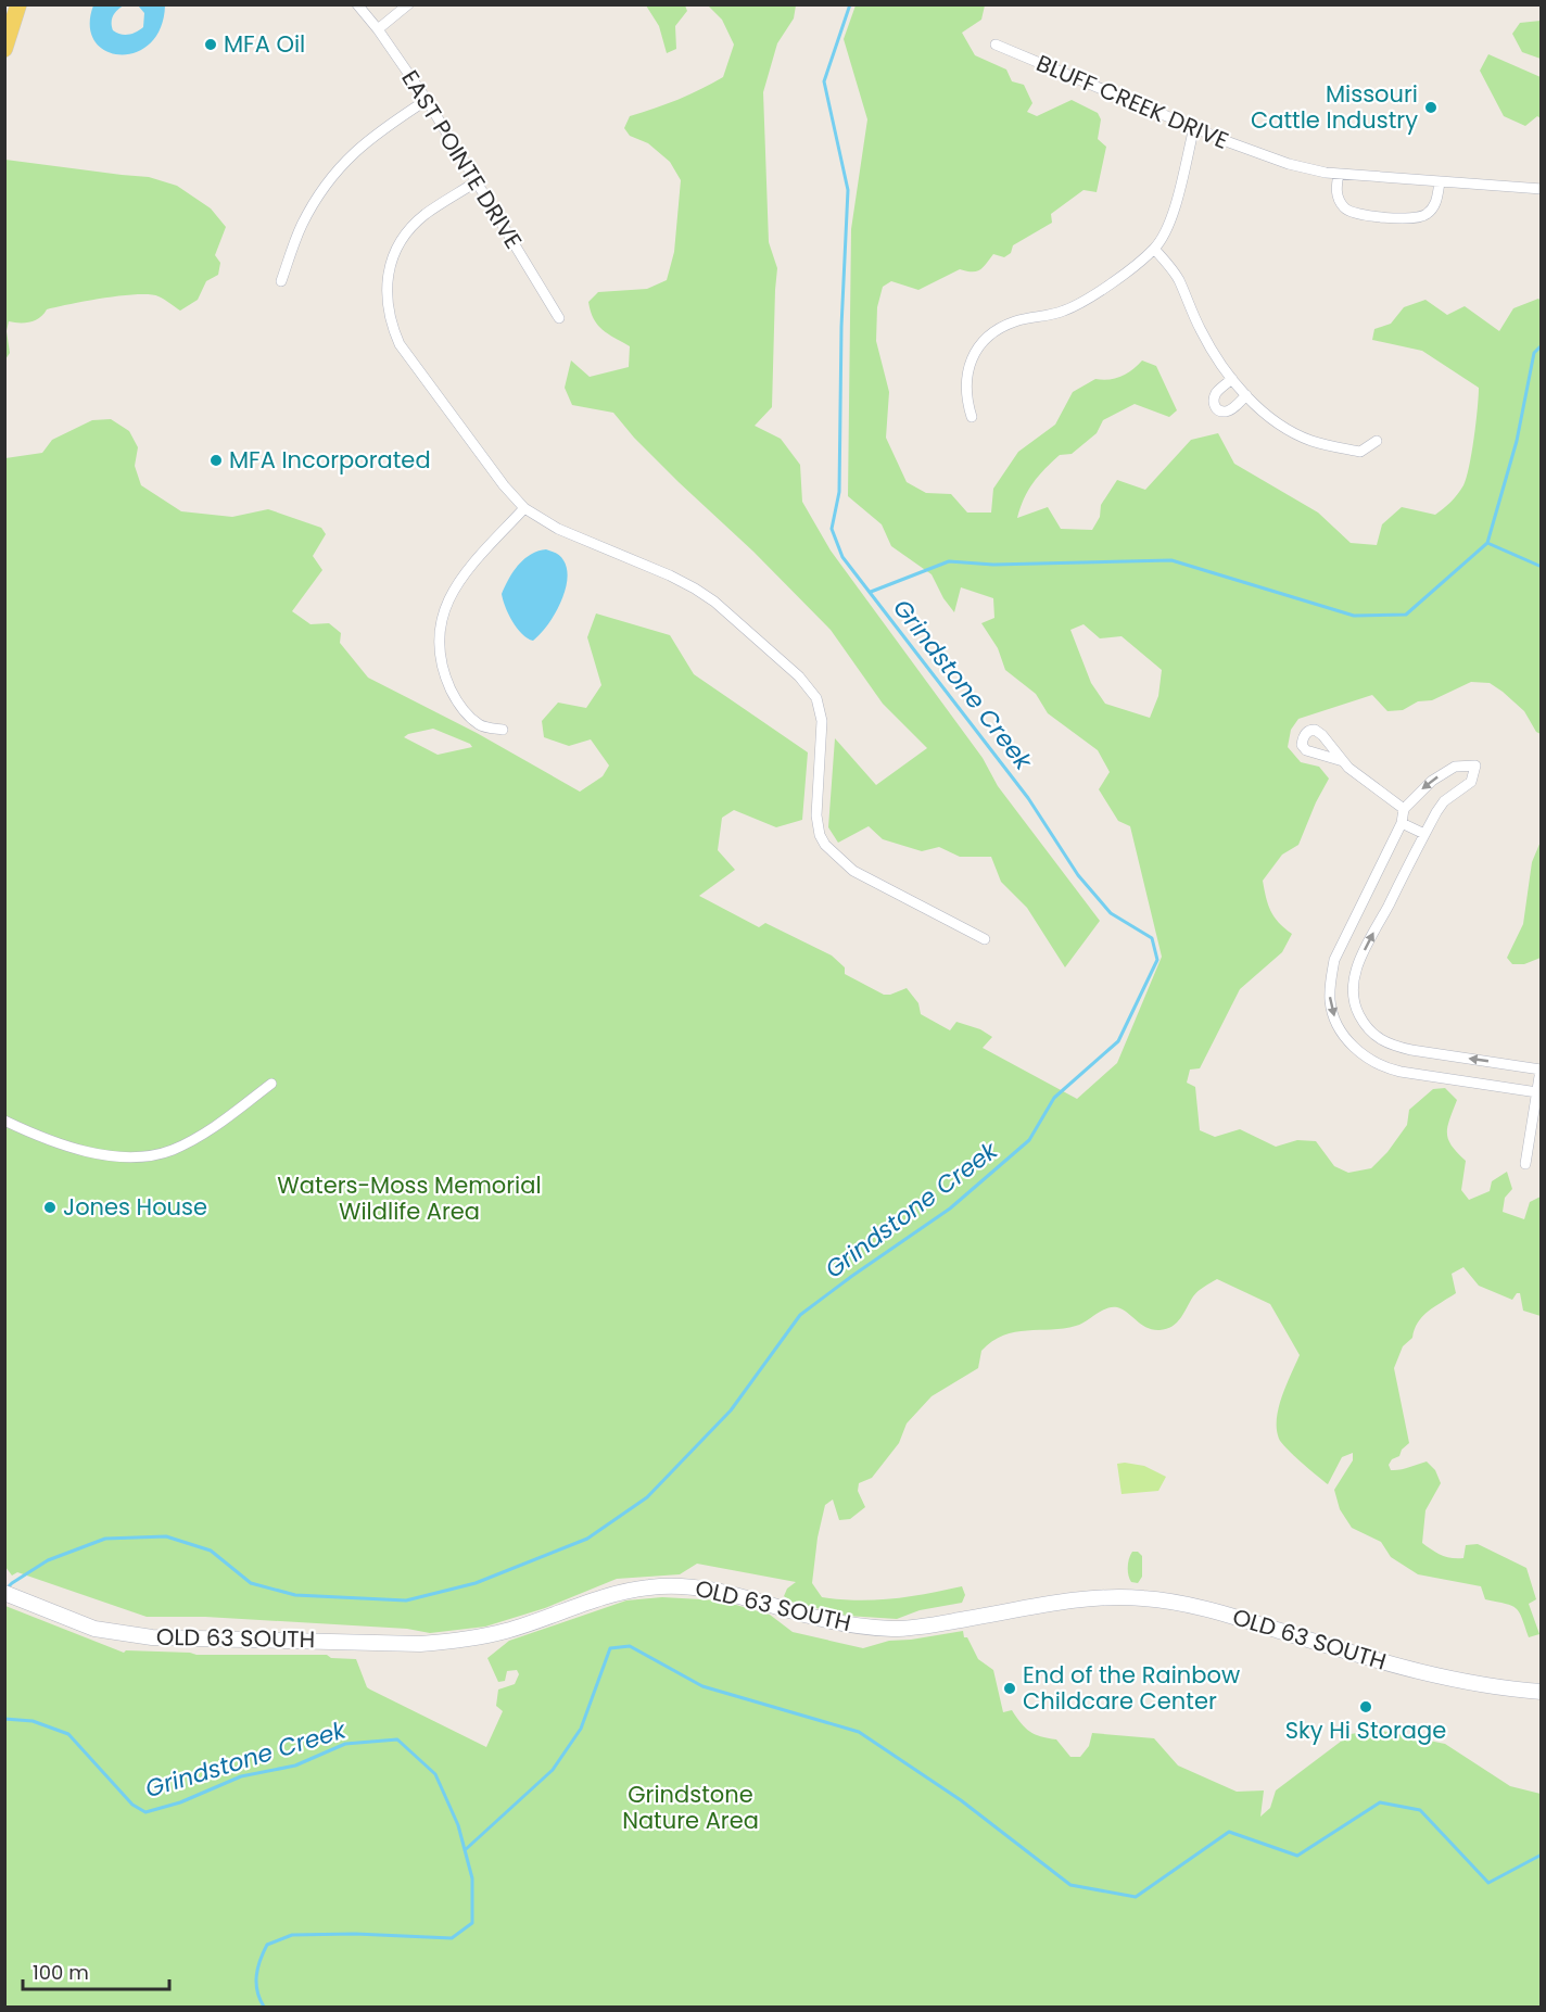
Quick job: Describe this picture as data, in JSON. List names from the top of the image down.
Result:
{
  "streets": {
    "main road": ["OLD 63 SOUTH"],
    "street": ["BLUFF CREEK DRIVE", "EAST POINTE DRIVE"]
  },
  "water": ["Grindstone Creek"],
  "parks": ["Waters-Moss Memorial Wildlife Area", "Grindstone Nature Area"],
  "places": [
    "MFA Oil",
    "Missouri Cattle Industry",
    "MFA Incorporated",
    "Jones House",
    "End of the Rainbow Childcare Center",
    "Sky Hi Storage"
  ],
  "scale_bar": "100 m"
}
